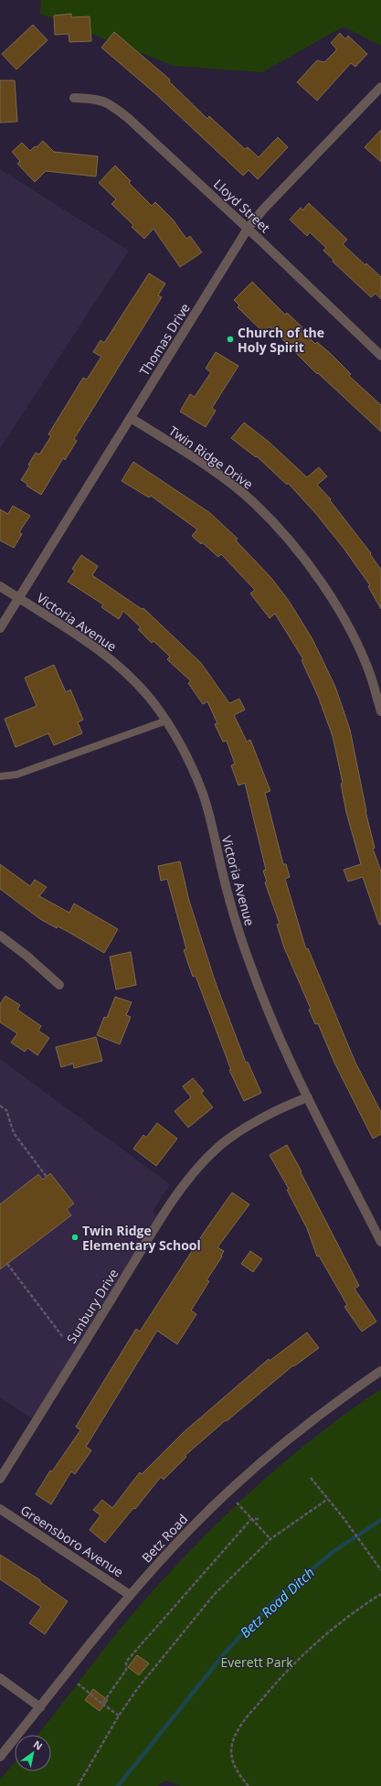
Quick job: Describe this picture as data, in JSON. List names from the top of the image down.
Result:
{
  "streets": {
    "street": [
      "Lloyd Street",
      "Thomas Drive",
      "Twin Ridge Drive",
      "Victoria Avenue",
      "Sunbury Drive",
      "Betz Road",
      "Greensboro Avenue"
    ]
  },
  "crossings": [
    ["Lloyd Street", "Thomas Drive"],
    ["Thomas Drive", "Twin Ridge Drive"],
    ["Thomas Drive", "Victoria Avenue"],
    ["Victoria Avenue", "Sunbury Drive"],
    ["Betz Road", "Greensboro Avenue"]
  ],
  "water": ["Betz Road Ditch"],
  "parks": ["Everett Park"],
  "places": ["Church of the Holy Spirit", "Twin Ridge Elementary School"],
  "north": "top right"
}
